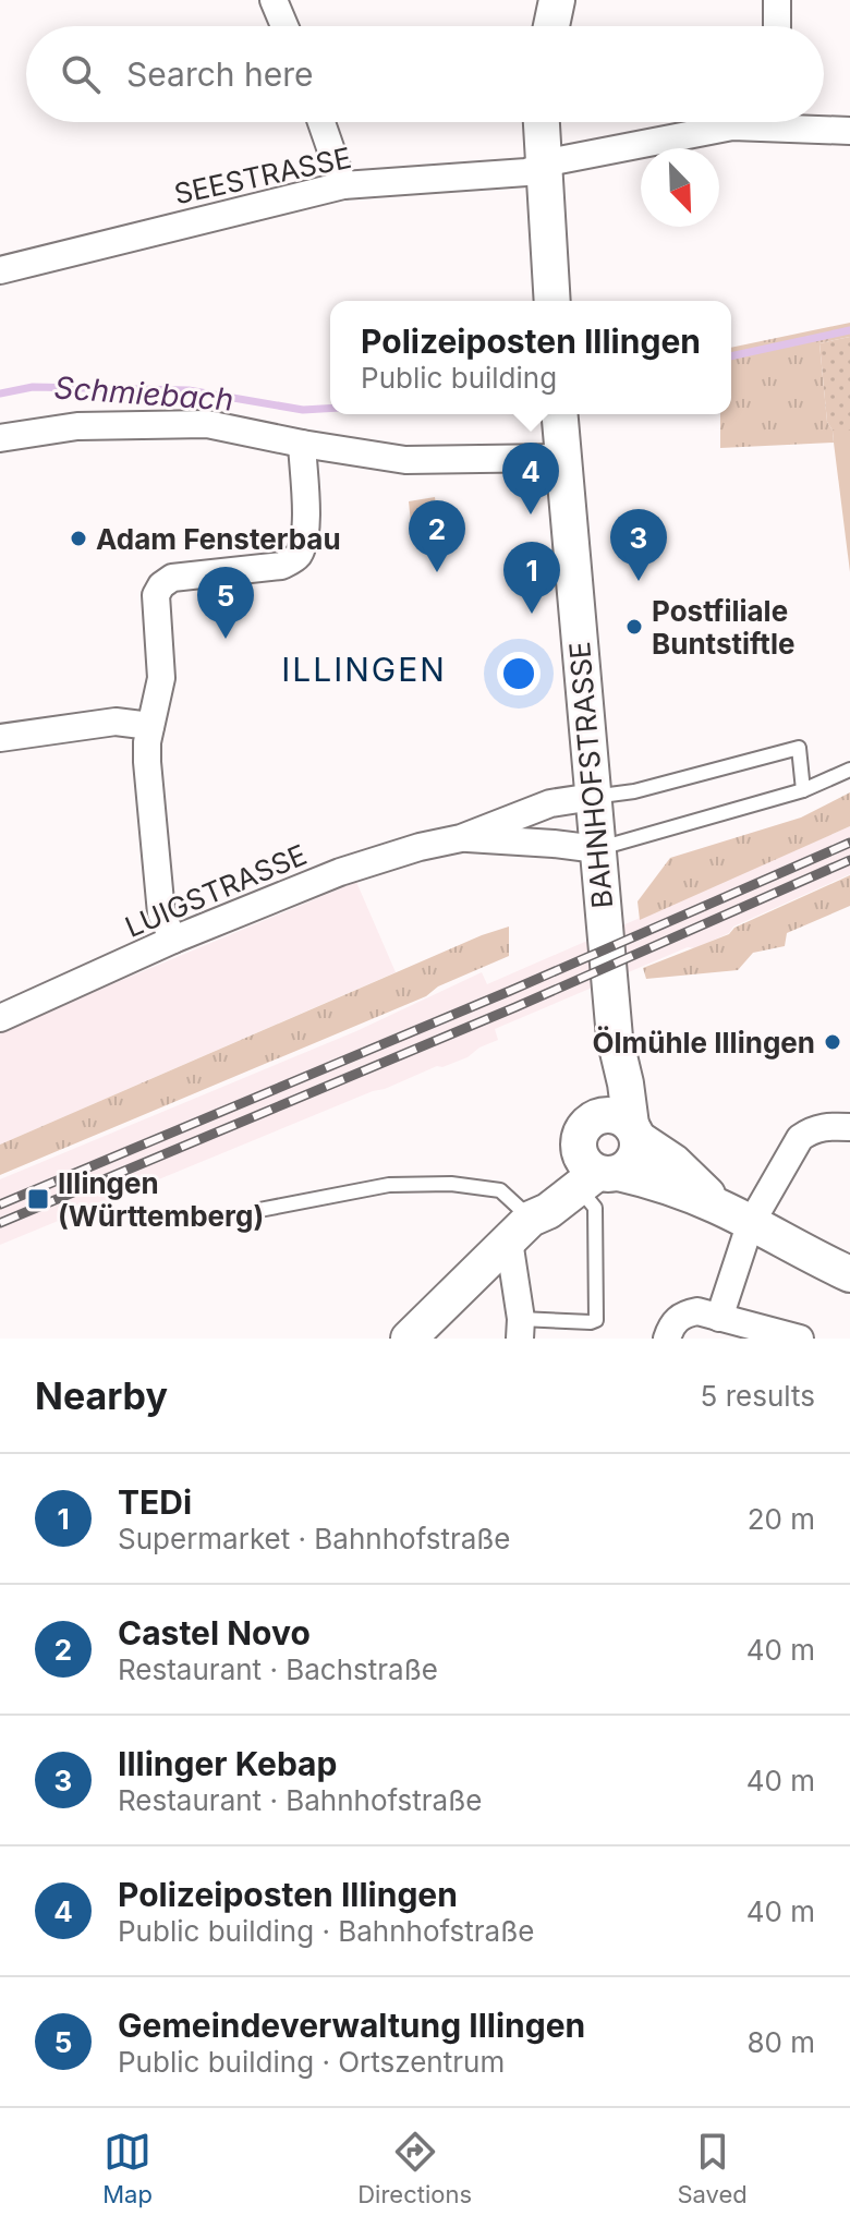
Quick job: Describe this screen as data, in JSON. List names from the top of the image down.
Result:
{
  "streets": {
    "street": ["SEESTRASSE", "BAHNHOFSTRASSE", "LUIGSTRASSE"]
  },
  "crossings": [
    ["BAHNHOFSTRASSE", "LUIGSTRASSE"]
  ],
  "districts": ["ILLINGEN"],
  "water": ["Schmiebach"],
  "places": {
    "other": ["Adam Fensterbau", "Postfiliale Buntstiftle", "Ölmühle Illingen"],
    "transit": ["Illingen (Württemberg)"]
  },
  "north": "bottom right",
  "page": {
    "search": "Search here",
    "popup": ["Polizeiposten Illingen", "Public building"],
    "pins": [
      "4",
      "2",
      "3",
      "1",
      "5"
    ],
    "heading": ["Nearby", "5 results"],
    "list": [
      {
        "mark": "1",
        "name": "TEDi",
        "note": "Supermarket · Bahnhofstraße",
        "value": "20 m"
      },
      {
        "mark": "2",
        "name": "Castel Novo",
        "note": "Restaurant · Bachstraße",
        "value": "40 m"
      },
      {
        "mark": "3",
        "name": "Illinger Kebap",
        "note": "Restaurant · Bahnhofstraße",
        "value": "40 m"
      },
      {
        "mark": "4",
        "name": "Polizeiposten Illingen",
        "note": "Public building · Bahnhofstraße",
        "value": "40 m"
      },
      {
        "mark": "5",
        "name": "Gemeindeverwaltung Illingen",
        "note": "Public building · Ortszentrum",
        "value": "80 m"
      }
    ],
    "nav": ["Map", "Directions", "Saved"]
  }
}
